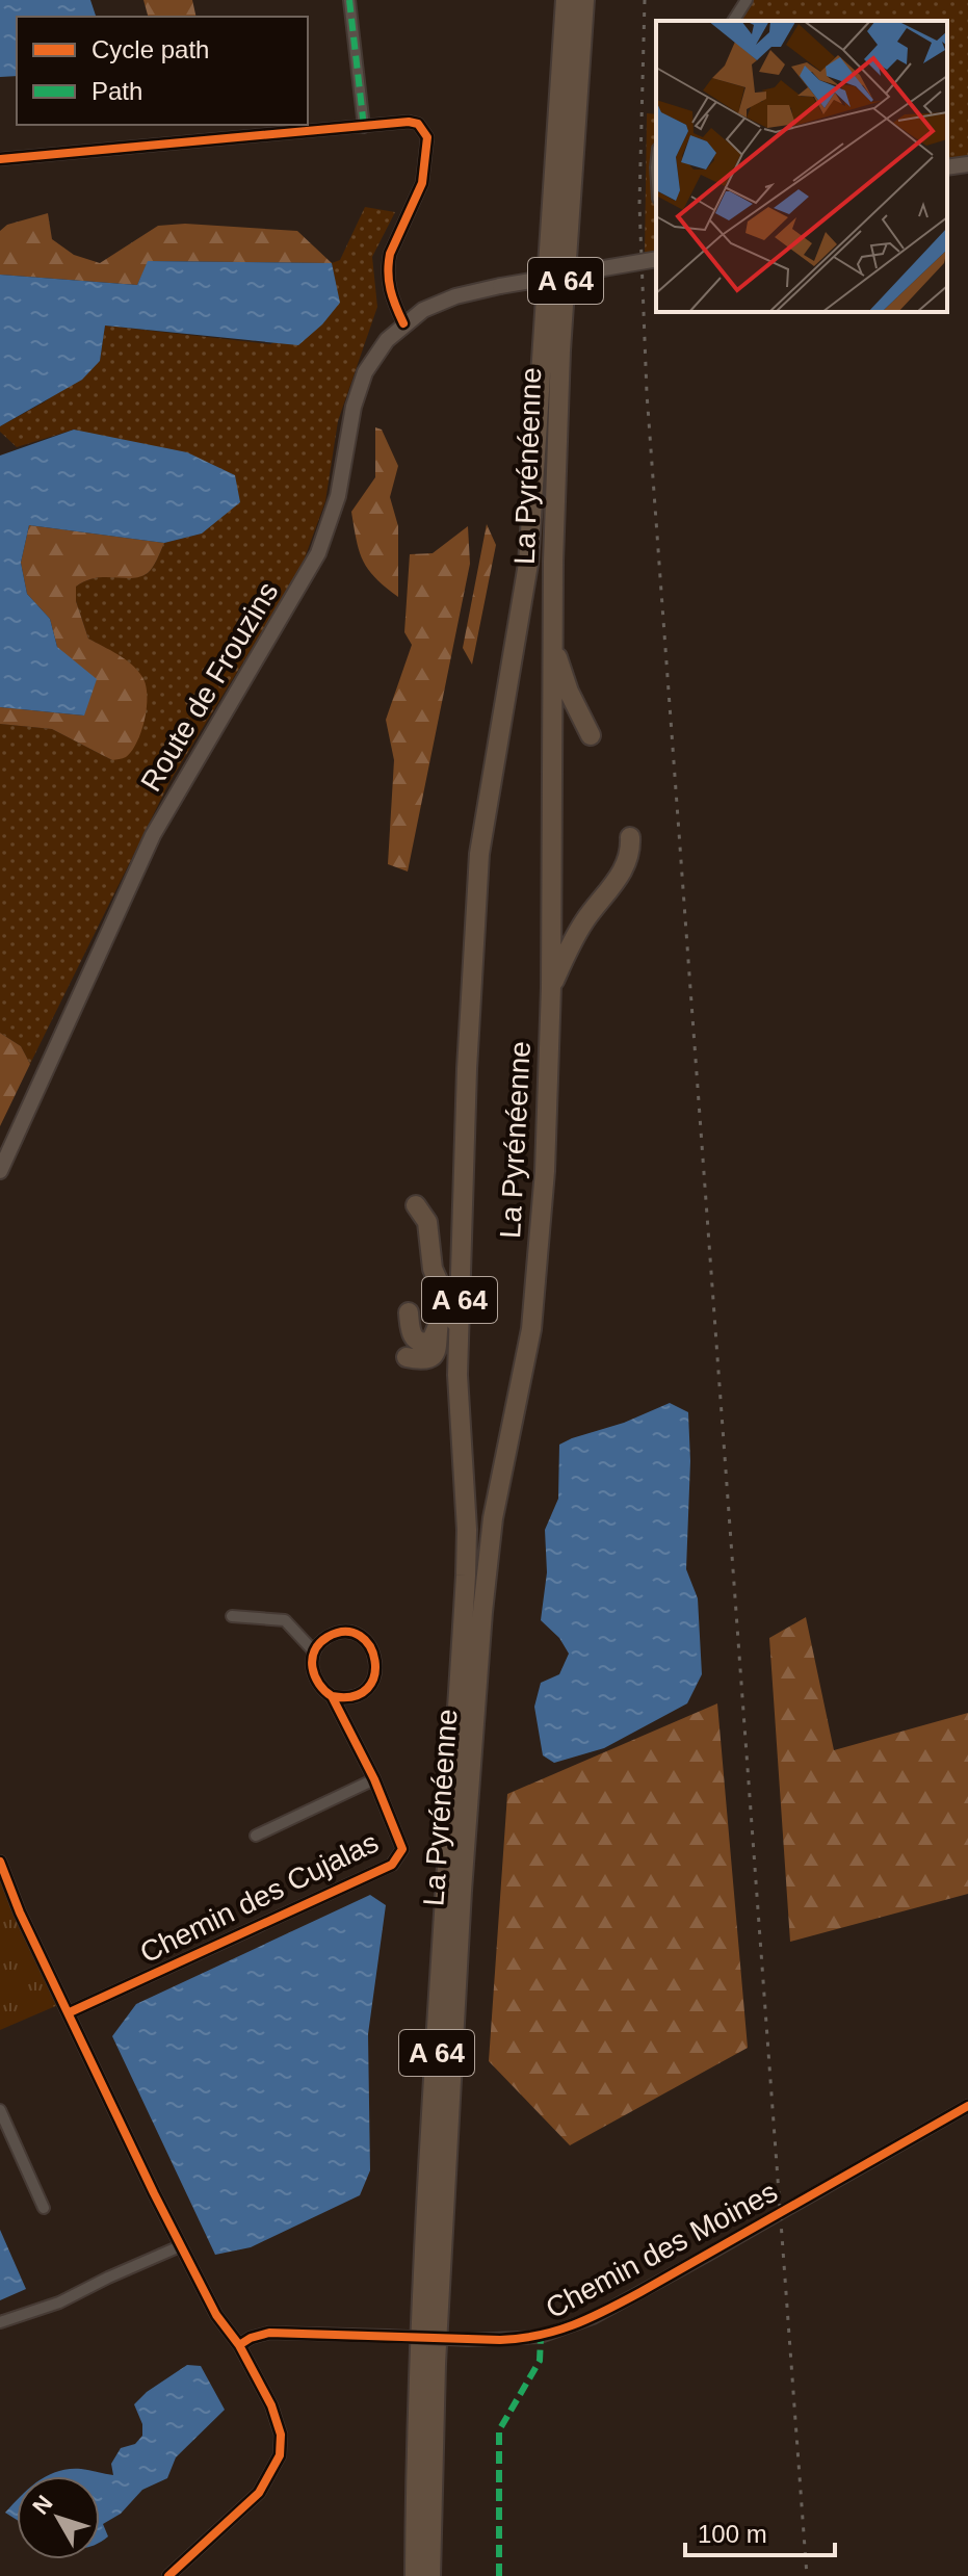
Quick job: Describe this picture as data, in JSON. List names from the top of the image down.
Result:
{
  "streets": {
    "highway": ["A 64", "La Pyrénéenne"],
    "main road": ["Route de Frouzins"],
    "street": ["Chemin des Cujalas", "Chemin des Moines"]
  },
  "legend": ["Cycle path", "Path"],
  "scale_bar": "100 m",
  "north": "top left"
}
